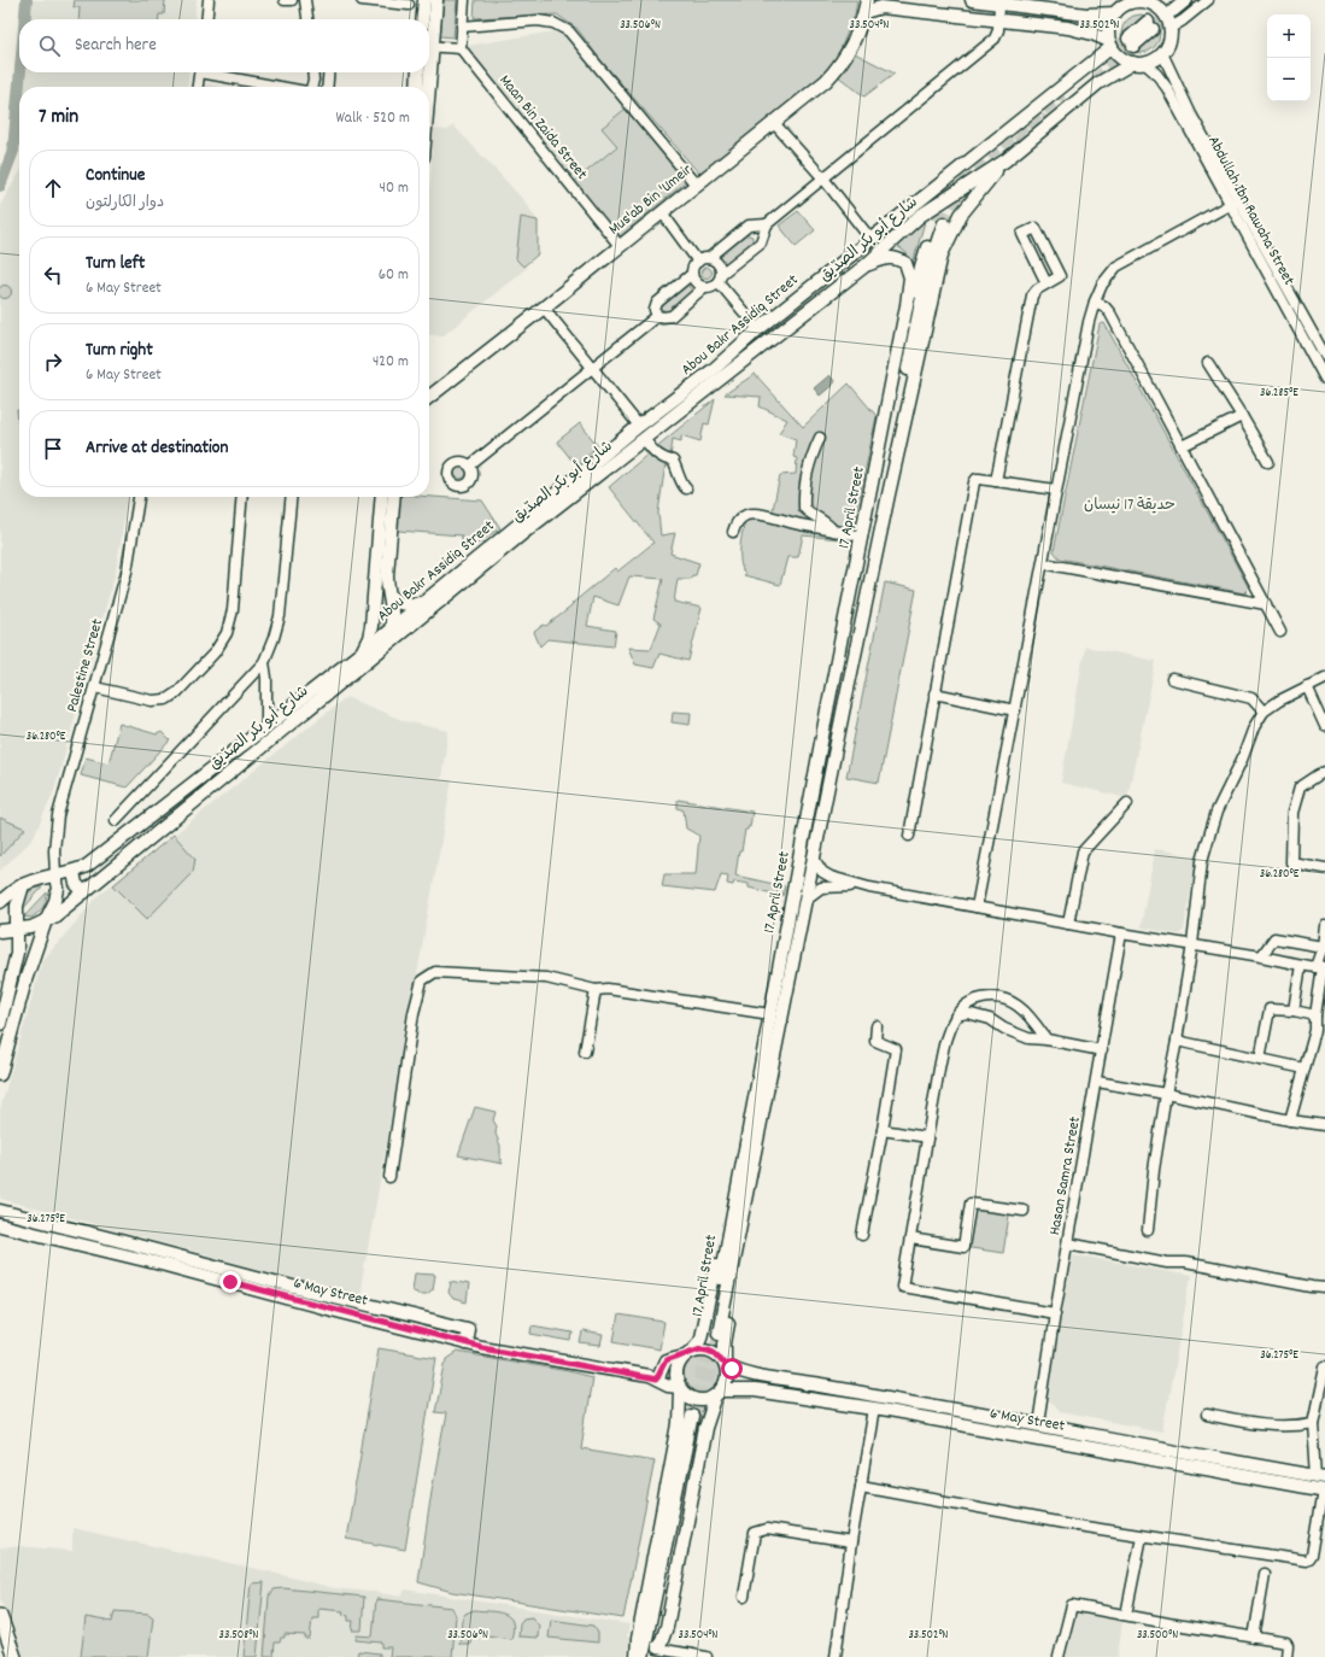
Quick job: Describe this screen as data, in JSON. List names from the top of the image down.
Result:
{
  "streets": {
    "main road": [
      "Mus'ab Bin 'Umeir",
      "شارع أبو بكر الصدّيق",
      "Abou Bakr Assidiq Street",
      "17 April Street",
      "6 May Street"
    ],
    "street": [
      "Maan Bin Zaida Street",
      "Abdullah Ibn Rawaha Street",
      "Palestine Street",
      "Hasan Samra Street"
    ]
  },
  "crossings": [
    ["Maan Bin Zaida Street", "Mus'ab Bin 'Umeir"],
    ["Abdullah Ibn Rawaha Street", "شارع أبو بكر الصدّيق"],
    ["Abdullah Ibn Rawaha Street", "Abou Bakr Assidiq Street"],
    ["شارع أبو بكر الصدّيق", "Abou Bakr Assidiq Street"],
    ["Abou Bakr Assidiq Street", "Palestine Street"],
    ["Hasan Samra Street", "6 May Street"]
  ],
  "parks": ["حديقة 17 نيسان"],
  "page": {
    "map_buttons": ["+", "−"],
    "search": "Search here",
    "heading": ["7 min", "Walk · 520 m"],
    "list": [
      ["Continue", "دوار الكارلتون", "40 m"],
      ["Turn left", "6 May Street", "60 m"],
      ["Turn right", "6 May Street", "420 m"],
      "Arrive at destination"
    ]
  },
  "coordinates": [
    "33.506°N",
    "33.504°N",
    "33.502°N",
    "36.285°E",
    "36.280°E",
    "36.275°E",
    "33.508°N",
    "33.500°N"
  ]
}
